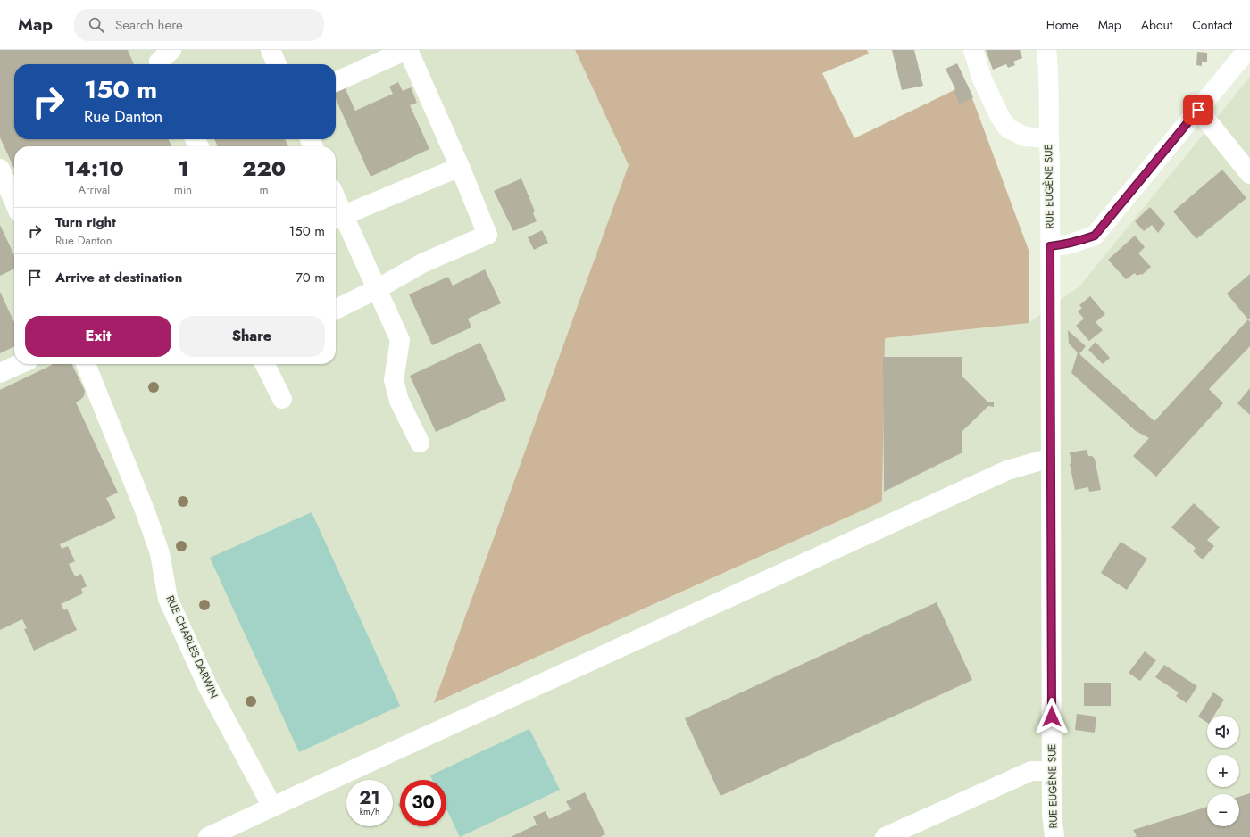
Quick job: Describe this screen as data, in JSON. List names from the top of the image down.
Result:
{
  "streets": {
    "street": ["RUE EUGÈNE SUE", "RUE CHARLES DARWIN"]
  },
  "page": {
    "header": "Map",
    "search": "Search here",
    "nav": [
      "Home",
      "Map",
      "About",
      "Contact"
    ],
    "turn": ["150 m", "Rue Danton"],
    "eta": [
      "14:10",
      "Arrival",
      "1",
      "min",
      "220",
      "m"
    ],
    "list": [
      {
        "name": "Turn right",
        "note": "Rue Danton",
        "value": "150 m"
      },
      {
        "name": "Arrive at destination",
        "value": "70 m"
      }
    ],
    "buttons": ["Exit", "Share"],
    "map_buttons": ["+", "−"],
    "speed": "21 km/h",
    "limit": "30"
  }
}
